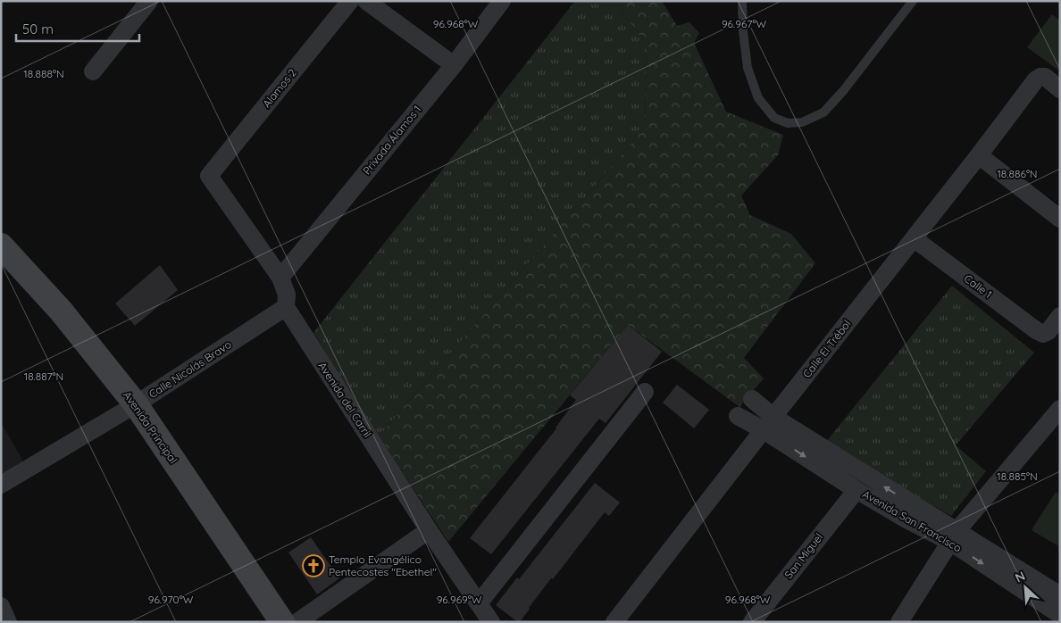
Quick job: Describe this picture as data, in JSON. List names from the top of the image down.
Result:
{
  "streets": {
    "street": [
      "Alamos 2",
      "Privada Álamos 1",
      "Calle 1",
      "Calle El Trébol",
      "Calle Nicolás Bravo",
      "Avenida del Carril",
      "Avenida Principal",
      "Avenida San Francisco",
      "San Miguel"
    ]
  },
  "crossings": [
    ["Alamos 2", "Avenida del Carril"],
    ["Privada Álamos 1", "Avenida del Carril"],
    ["Calle 1", "Calle El Trébol"],
    ["Calle El Trébol", "Avenida San Francisco"],
    ["Calle Nicolás Bravo", "Avenida del Carril"],
    ["Calle Nicolás Bravo", "Avenida Principal"],
    ["Avenida San Francisco", "San Miguel"]
  ],
  "places": {
    "church": ["Templo Evangélico Pentecostes \"Ebethel\""]
  },
  "scale_bar": "50 m",
  "north": "top left",
  "coordinates": [
    "96.968°W",
    "96.967°W",
    "18.888°N",
    "18.886°N",
    "18.887°N",
    "18.885°N",
    "96.970°W",
    "96.969°W"
  ]
}
